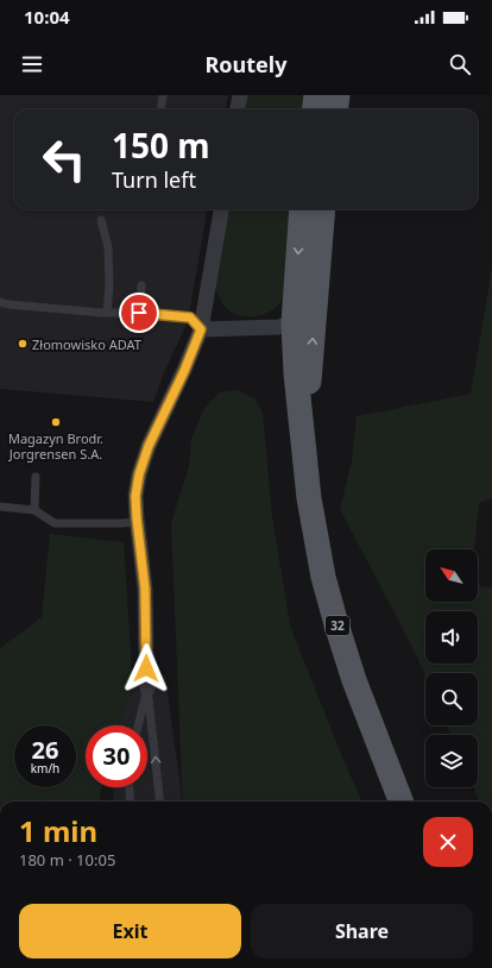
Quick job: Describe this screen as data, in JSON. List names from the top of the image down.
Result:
{
  "streets": {
    "main road": ["32"]
  },
  "places": ["Złomowisko ADAT", "Magazyn Brodr. Jorgrensen S.A."],
  "north": "top left",
  "page": {
    "status": "10:04",
    "header": "Routely",
    "turn": ["150 m", "Turn left"],
    "speed": "26 km/h",
    "limit": "30",
    "heading": ["1 min", "180 m · 10:05"],
    "buttons": ["Exit", "Share"]
  }
}
